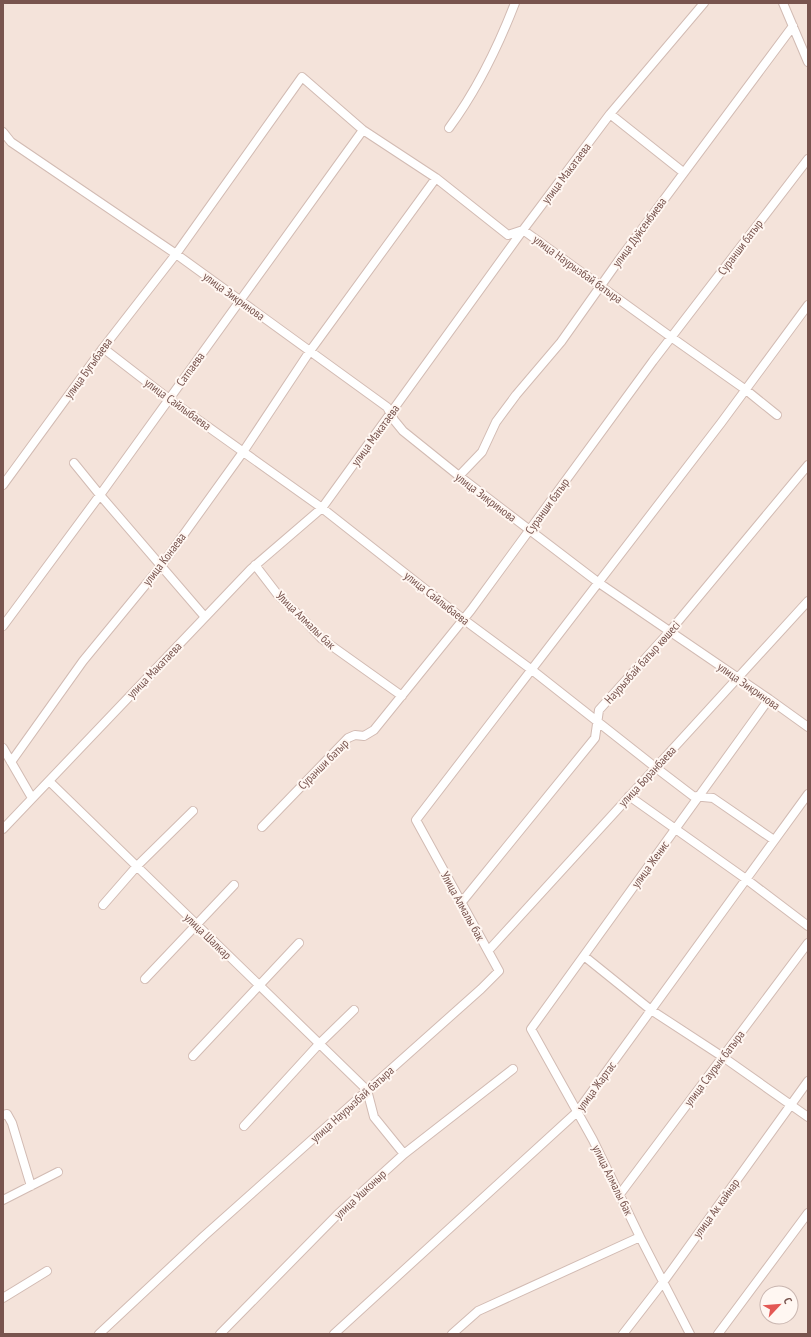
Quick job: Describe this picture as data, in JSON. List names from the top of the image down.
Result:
{
  "streets": {
    "street": [
      "улица Макатаева",
      "улица Дуйсенбиева",
      "Суранши батыр",
      "улица Наурызбай батыра",
      "улица Зикринова",
      "улица Бугыбаева",
      "Сатпаева",
      "улица Сайлыбаева",
      "улица Конаева",
      "Улица Алмалы бак",
      "Наурызбай батыр көшесі",
      "улица Боранбаева",
      "улица Женис",
      "улица Шалкар",
      "улица Саурык батыра",
      "улица Жартас",
      "улица Алмалы бак",
      "улица Ушконыр",
      "улица Ак кайнар"
    ]
  },
  "crossings": [
    ["улица Макатаева", "улица Наурызбай батыра"],
    ["улица Макатаева", "улица Зикринова"],
    ["улица Макатаева", "улица Сайлыбаева"],
    ["улица Макатаева", "Улица Алмалы бак"],
    ["улица Макатаева", "улица Шалкар"],
    ["улица Дуйсенбиева", "улица Наурызбай батыра"],
    ["улица Дуйсенбиева", "улица Зикринова"],
    ["Суранши батыр", "улица Наурызбай батыра"],
    ["Суранши батыр", "улица Зикринова"],
    ["Суранши батыр", "улица Сайлыбаева"],
    ["Суранши батыр", "Улица Алмалы бак"],
    ["улица Наурызбай батыра", "улица Бугыбаева"],
    ["улица Наурызбай батыра", "Сатпаева"],
    ["улица Наурызбай батыра", "улица Конаева"],
    ["улица Наурызбай батыра", "Улица Алмалы бак"],
    ["улица Наурызбай батыра", "улица Шалкар"],
    ["улица Зикринова", "улица Бугыбаева"],
    ["улица Зикринова", "Сатпаева"],
    ["улица Зикринова", "улица Конаева"],
    ["улица Зикринова", "Наурызбай батыр көшесі"],
    ["улица Зикринова", "улица Боранбаева"],
    ["улица Зикринова", "улица Женис"],
    ["улица Бугыбаева", "улица Сайлыбаева"],
    ["Сатпаева", "улица Сайлыбаева"],
    ["улица Сайлыбаева", "улица Конаева"],
    ["улица Сайлыбаева", "Улица Алмалы бак"],
    ["улица Сайлыбаева", "Наурызбай батыр көшесі"],
    ["улица Сайлыбаева", "улица Боранбаева"],
    ["улица Сайлыбаева", "улица Женис"],
    ["улица Сайлыбаева", "улица Жартас"],
    ["Улица Алмалы бак", "Наурызбай батыр көшесі"],
    ["Улица Алмалы бак", "улица Боранбаева"],
    ["улица Женис", "улица Алмалы бак"],
    ["улица Саурык батыра", "улица Алмалы бак"],
    ["улица Жартас", "улица Алмалы бак"],
    ["улица Алмалы бак", "улица Ак кайнар"]
  ],
  "north": "top right"
}
